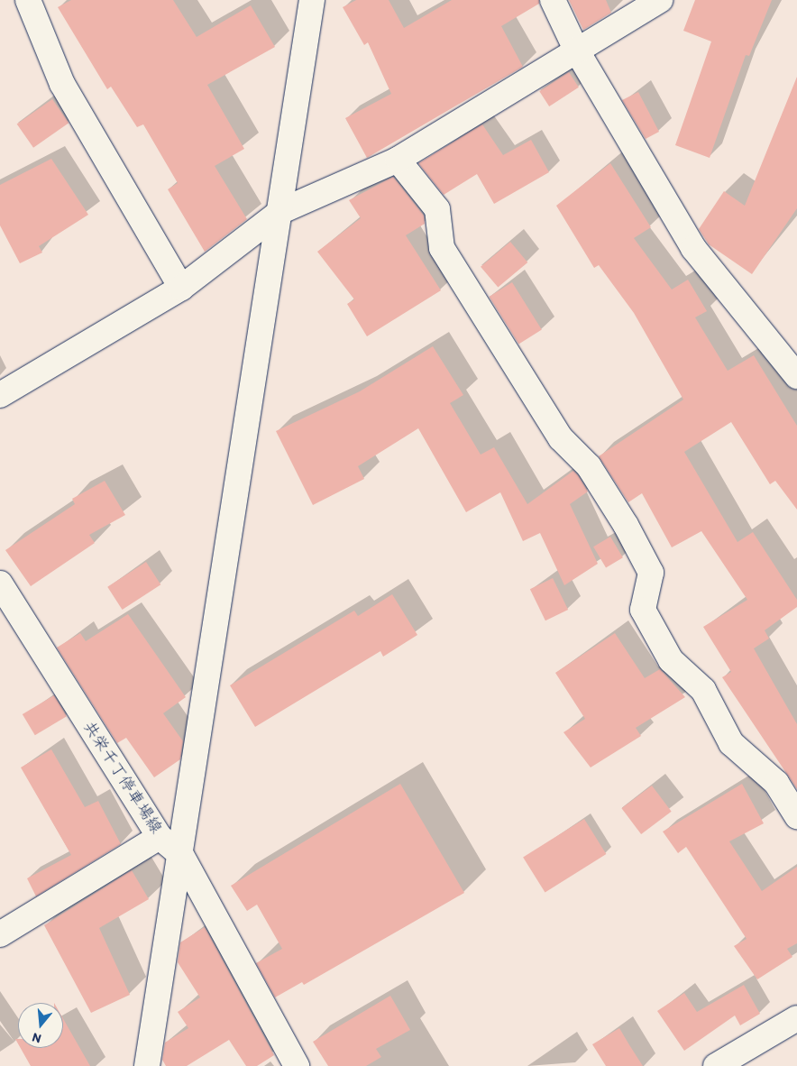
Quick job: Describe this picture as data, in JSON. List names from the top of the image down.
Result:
{
  "streets": {
    "street": ["共栄千丁停車場線"]
  },
  "north": "bottom"
}
